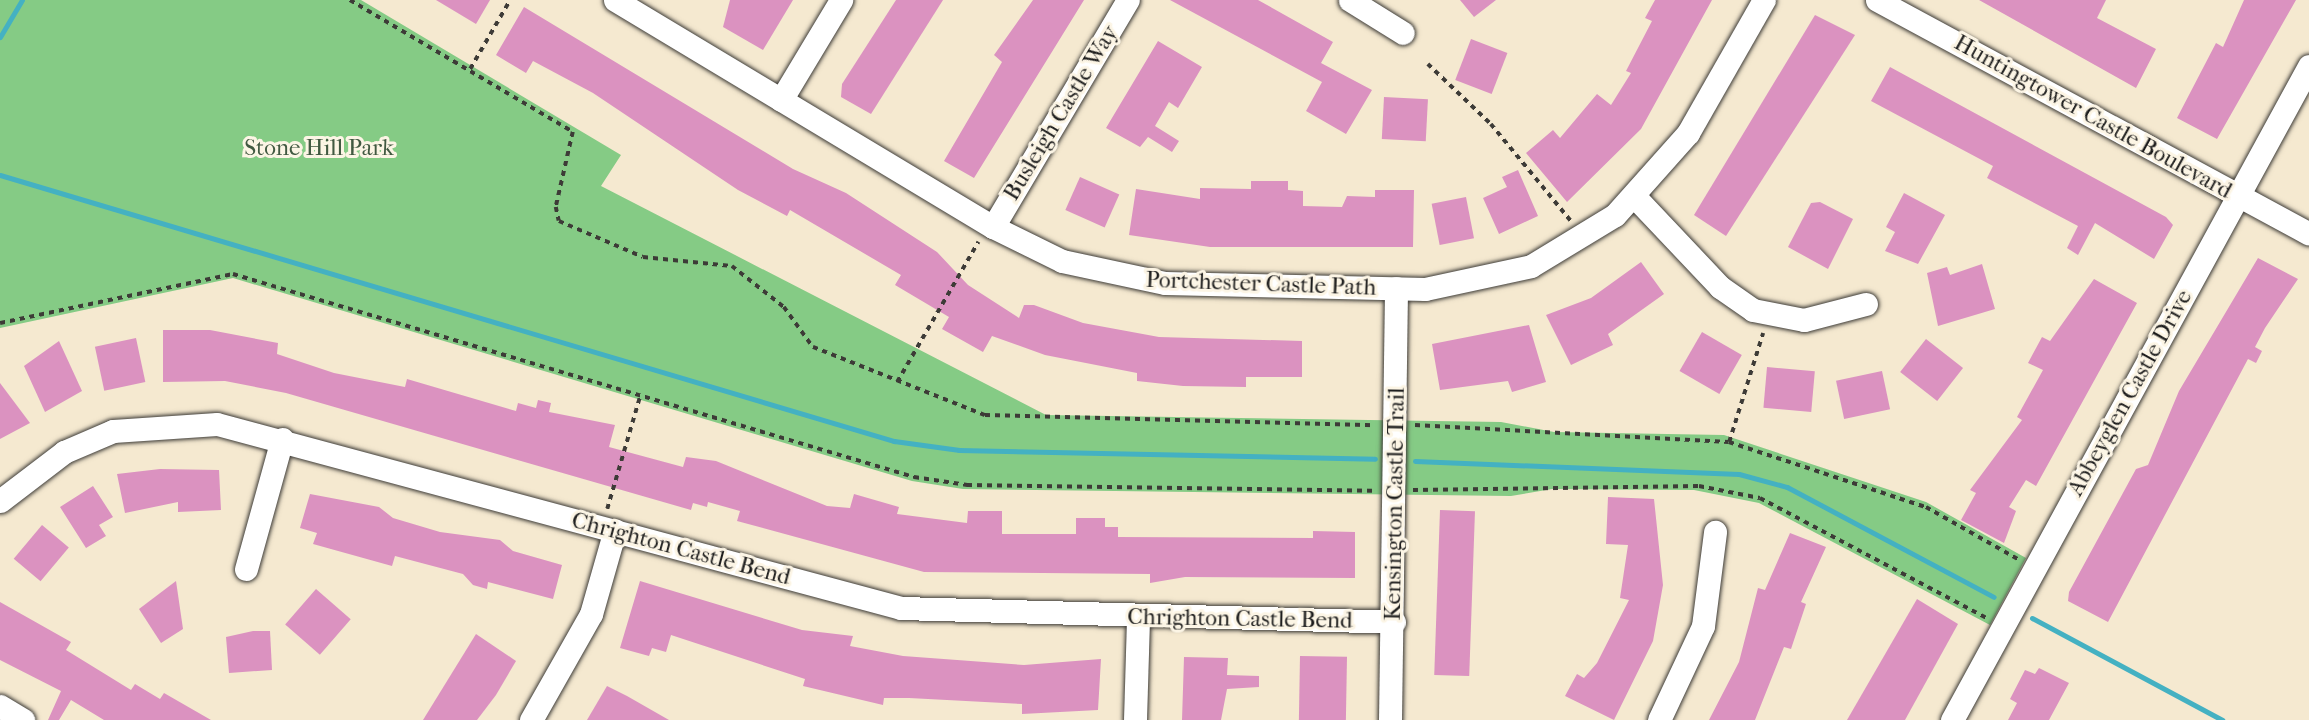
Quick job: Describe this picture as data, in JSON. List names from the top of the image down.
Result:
{
  "streets": {
    "street": [
      "Busleigh Castle Way",
      "Huntingtower Castle Boulevard",
      "Portchester Castle Path",
      "Abbeyglen Castle Drive",
      "Kensington Castle Trail",
      "Chrighton Castle Bend"
    ]
  },
  "crossings": [
    ["Busleigh Castle Way", "Portchester Castle Path"],
    ["Huntingtower Castle Boulevard", "Abbeyglen Castle Drive"],
    ["Portchester Castle Path", "Kensington Castle Trail"],
    ["Kensington Castle Trail", "Chrighton Castle Bend"]
  ],
  "parks": ["Stone Hill Park"]
}
